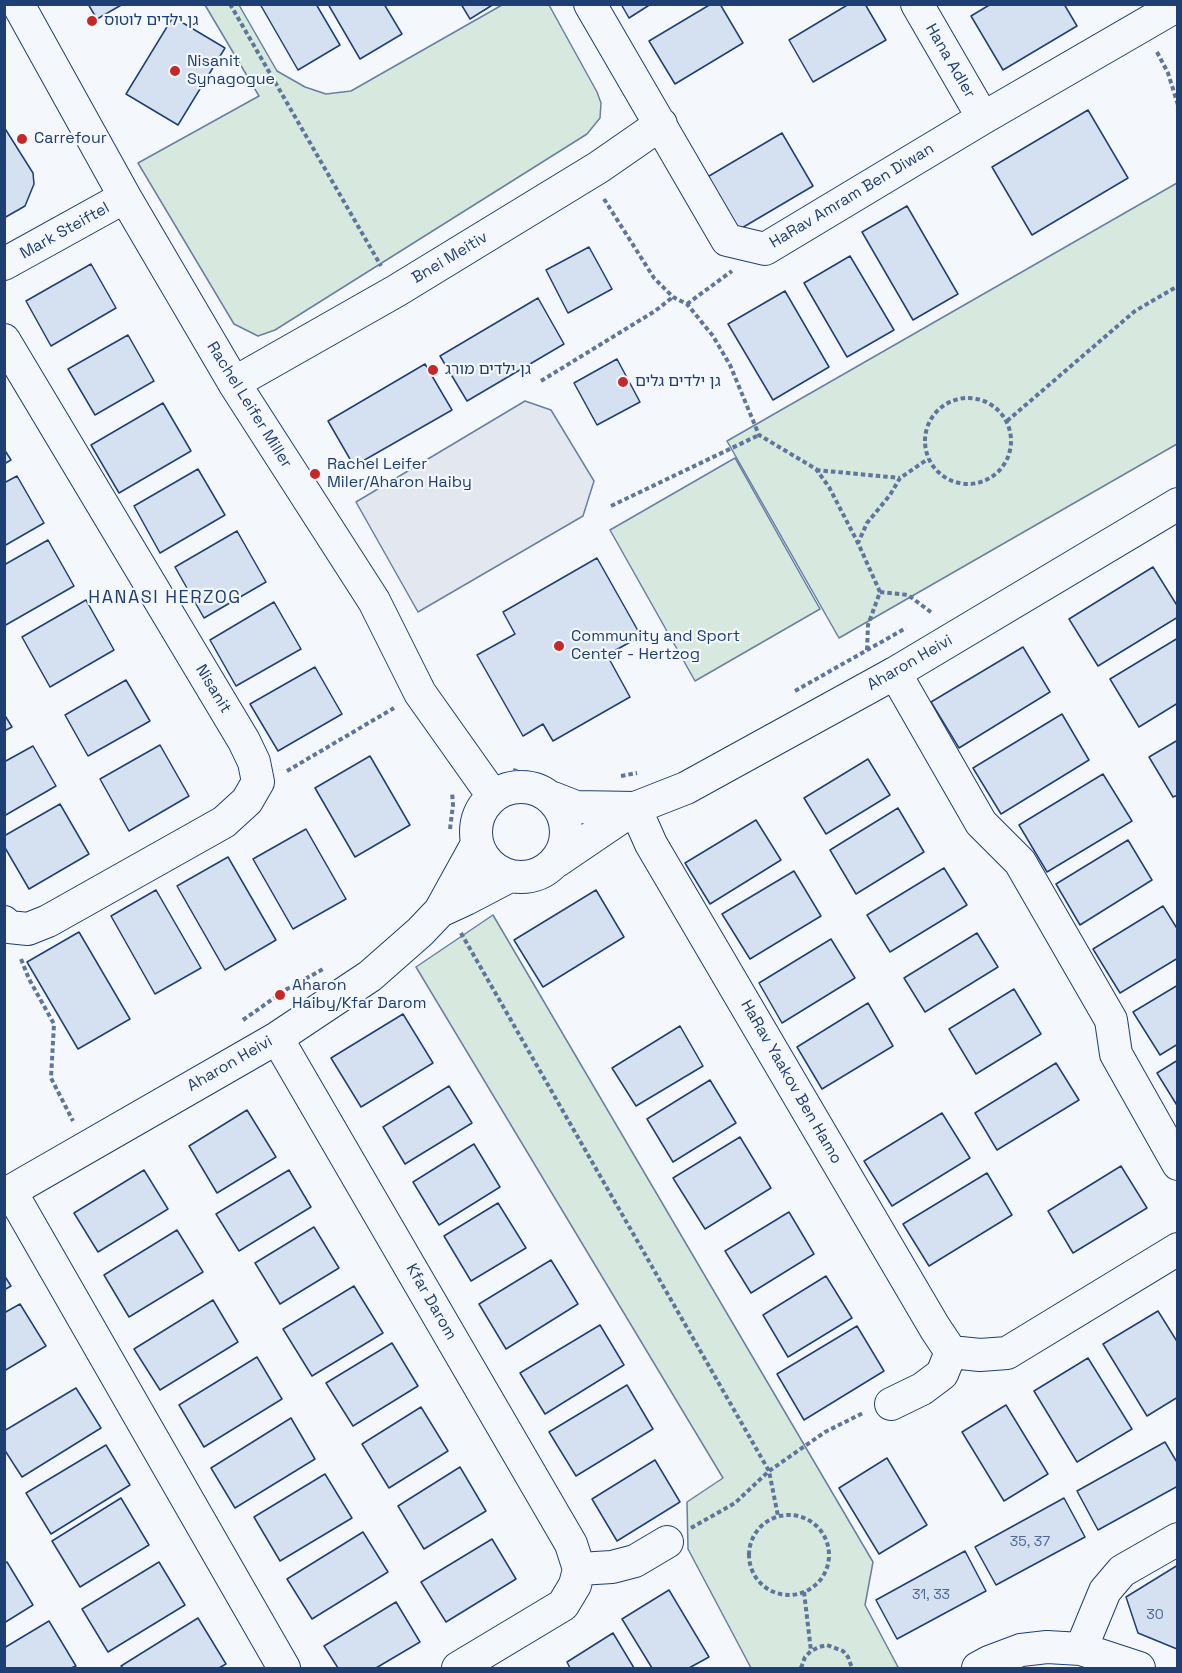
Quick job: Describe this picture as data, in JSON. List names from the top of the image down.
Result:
{
  "streets": {
    "street": [
      "Hana Adler",
      "HaRav Amram Ben Diwan",
      "Mark Steiftel",
      "Bnei Meitiv",
      "Rachel Leifer Miller",
      "Aharon Heivi",
      "Nisanit",
      "HaRav Yaakov Ben Hamo",
      "Kfar Darom"
    ]
  },
  "crossings": [
    ["Hana Adler", "HaRav Amram Ben Diwan"],
    ["Mark Steiftel", "Rachel Leifer Miller"],
    ["Bnei Meitiv", "Rachel Leifer Miller"],
    ["Rachel Leifer Miller", "Aharon Heivi"],
    ["Aharon Heivi", "HaRav Yaakov Ben Hamo"],
    ["Aharon Heivi", "Kfar Darom"]
  ],
  "districts": ["HANASI HERZOG"],
  "places": [
    "גן ילדים לוטוס",
    "Nisanit Synagogue",
    "Carrefour",
    "גן ילדים מורג",
    "גן ילדים גלים",
    "Rachel Leifer Miler/Aharon Haiby",
    "Community and Sport Center - Hertzog",
    "Aharon Haiby/Kfar Darom"
  ],
  "house_numbers": ["35, 37", "31, 33", "30"]
}
